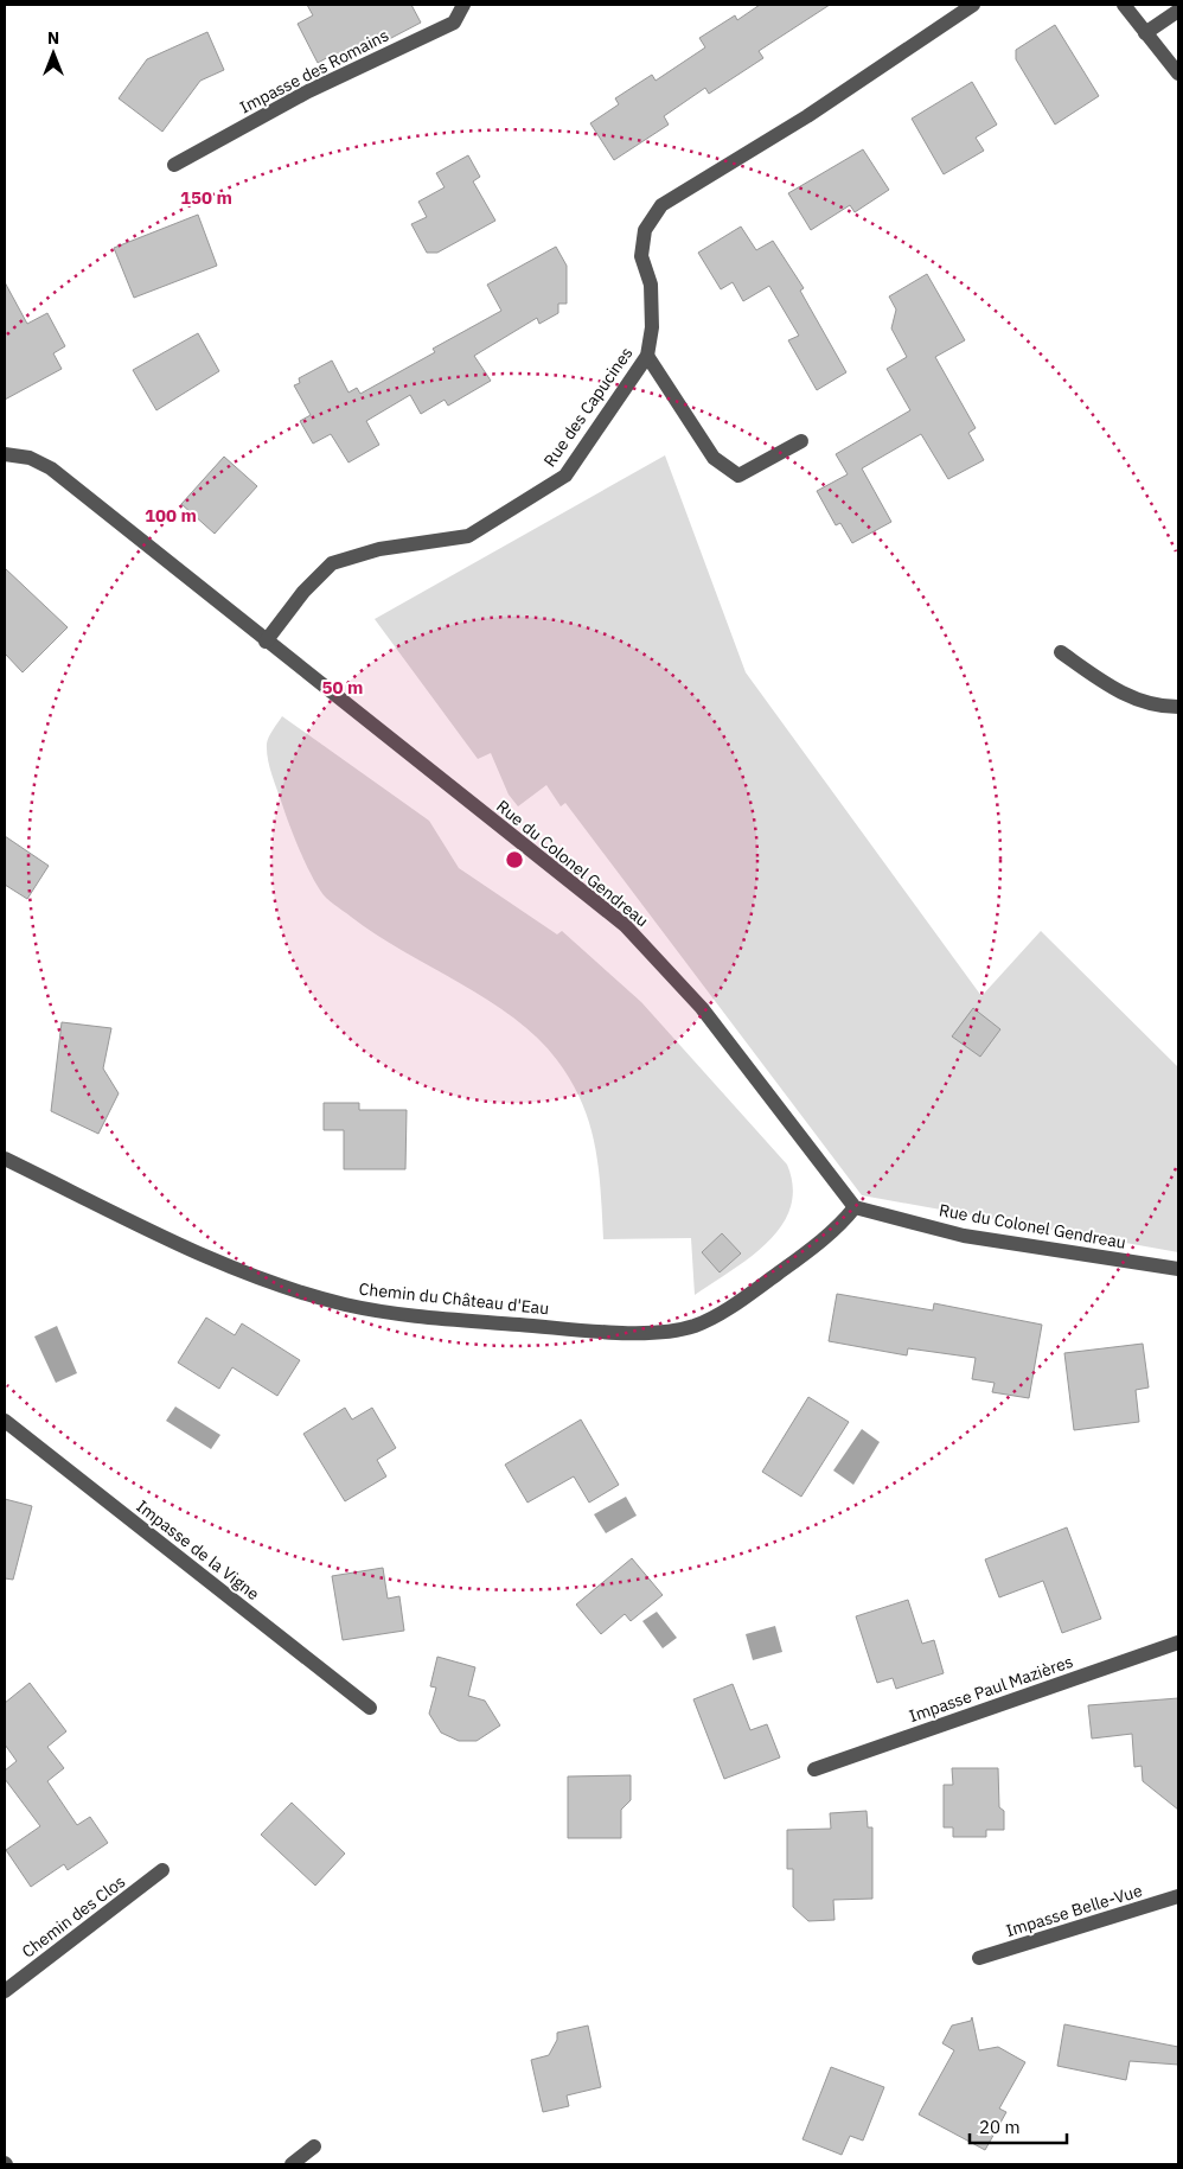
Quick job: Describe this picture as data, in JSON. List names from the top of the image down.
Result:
{
  "streets": {
    "street": [
      "Impasse des Romains",
      "Rue des Capucines",
      "Rue du Colonel Gendreau",
      "Chemin du Château d'Eau",
      "Impasse de la Vigne",
      "Impasse Paul Mazières",
      "Impasse Belle-Vue",
      "Chemin des Clos"
    ]
  },
  "crossings": [
    ["Rue des Capucines", "Rue du Colonel Gendreau"],
    ["Rue du Colonel Gendreau", "Chemin du Château d'Eau"]
  ],
  "scale_bar": "20 m",
  "north": "top",
  "rings": ["150 m", "100 m", "50 m"]
}
